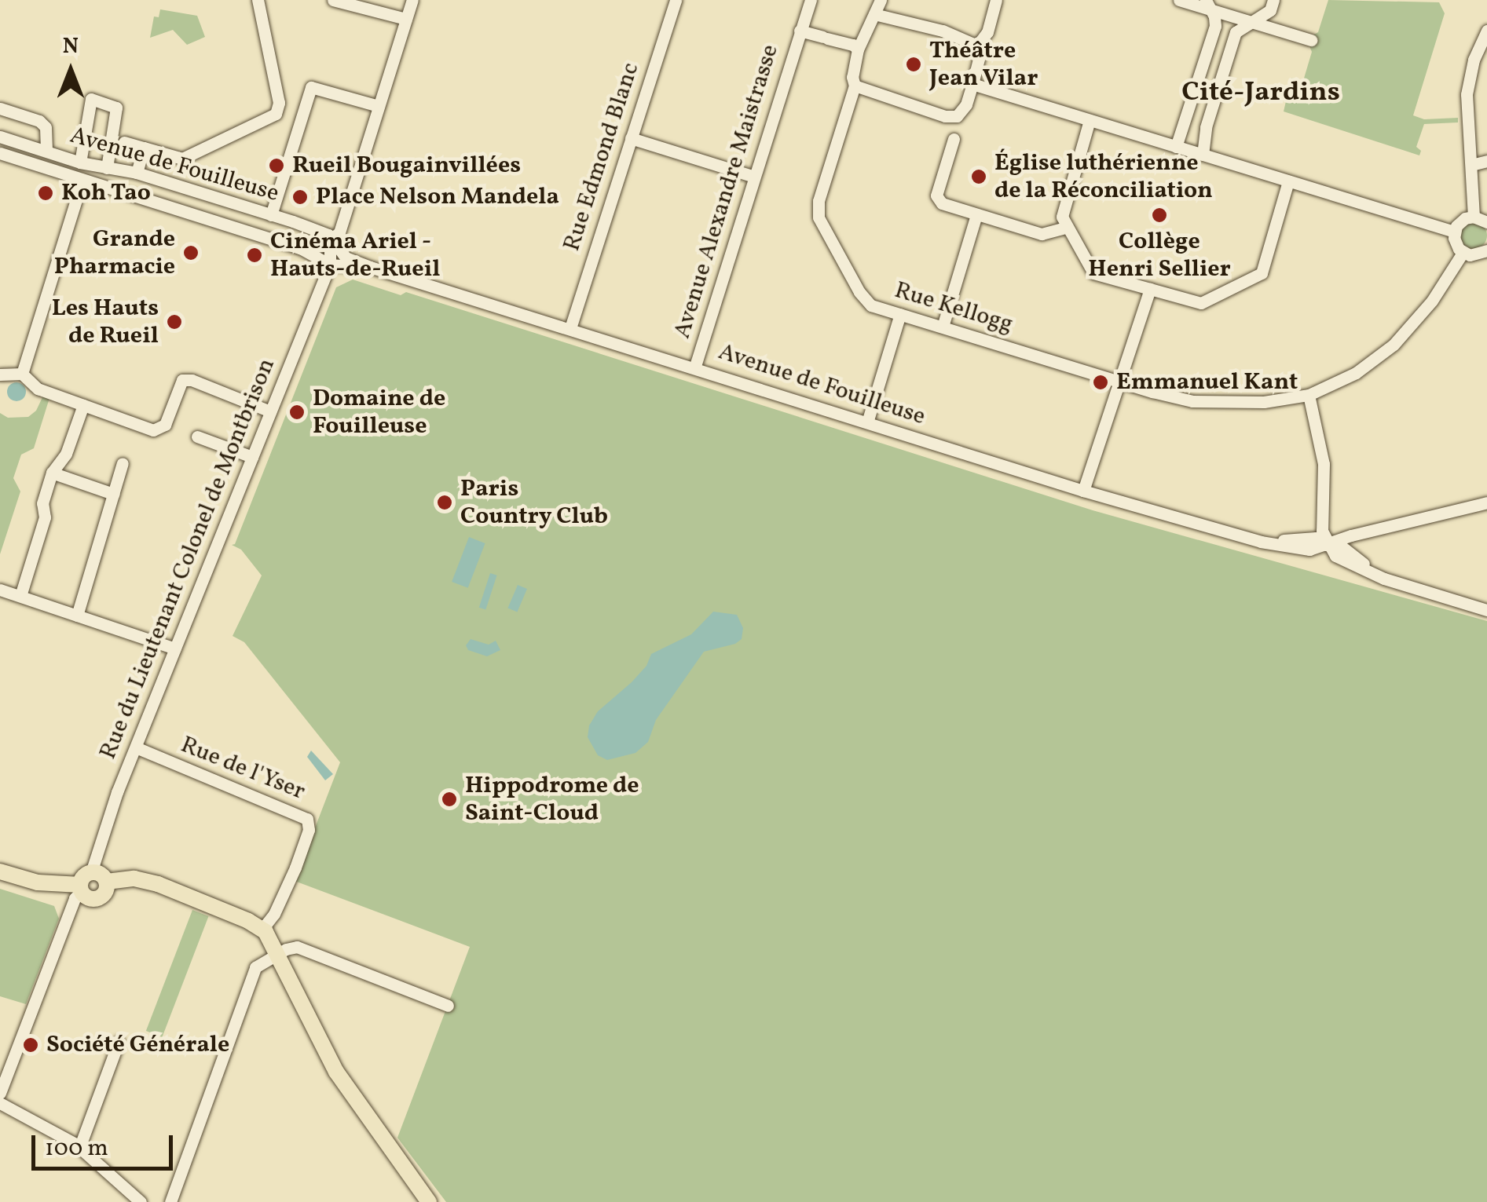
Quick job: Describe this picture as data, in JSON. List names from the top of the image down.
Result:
{
  "streets": {
    "street": [
      "Rue Edmond Blanc",
      "Avenue de Fouilleuse",
      "Avenue Alexandre Maistrasse",
      "Rue Kellogg",
      "Rue du Lieutenant Colonel de Montbrison",
      "Rue de l'Yser"
    ]
  },
  "crossings": [
    ["Rue Edmond Blanc", "Avenue de Fouilleuse"],
    ["Avenue de Fouilleuse", "Avenue Alexandre Maistrasse"],
    ["Avenue de Fouilleuse", "Rue du Lieutenant Colonel de Montbrison"],
    ["Avenue Alexandre Maistrasse", "Rue Kellogg"],
    ["Rue du Lieutenant Colonel de Montbrison", "Rue de l'Yser"]
  ],
  "districts": ["Cité-Jardins"],
  "places": [
    "Théâtre Jean Vilar",
    "Rueil Bougainvillées",
    "Église luthérienne de la Réconciliation",
    "Koh Tao",
    "Place Nelson Mandela",
    "Collège Henri Sellier",
    "Grande Pharmacie",
    "Cinéma Ariel - Hauts-de-Rueil",
    "Les Hauts de Rueil",
    "Emmanuel Kant",
    "Domaine de Fouilleuse",
    "Paris Country Club",
    "Hippodrome de Saint-Cloud",
    "Société Générale"
  ],
  "scale_bar": "100 m",
  "north": "top"
}
